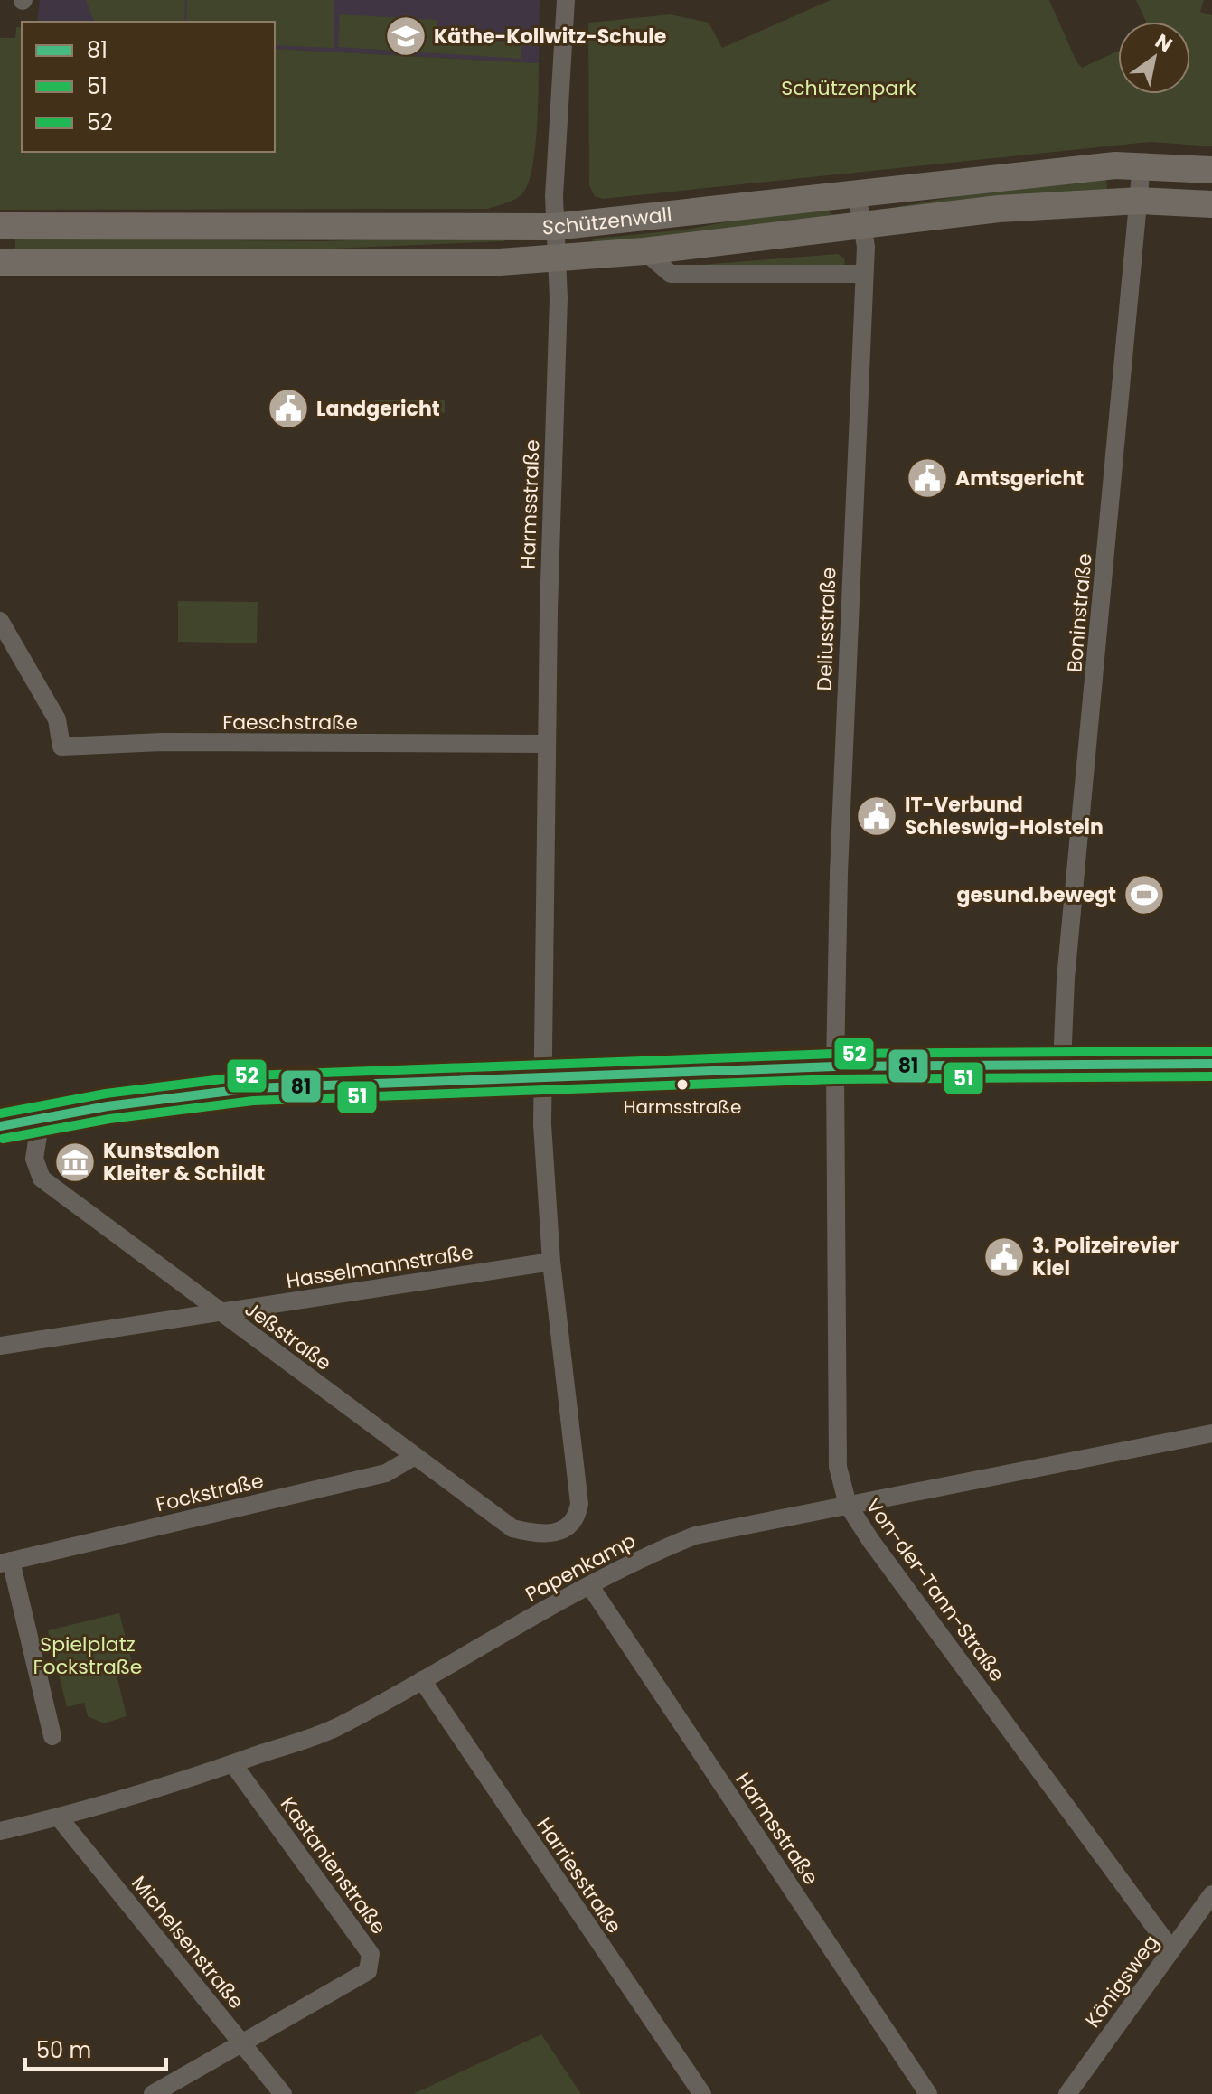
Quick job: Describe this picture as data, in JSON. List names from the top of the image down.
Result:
{
  "streets": {
    "main road": ["Schützenwall"],
    "street": [
      "Harmsstraße",
      "Boninstraße",
      "Deliusstraße",
      "Faeschstraße",
      "Hasselmannstraße",
      "Jeßstraße",
      "Fockstraße",
      "Papenkamp",
      "Von-der-Tann-Straße",
      "Kastanienstraße",
      "Harriesstraße",
      "Michelsenstraße",
      "Königsweg"
    ]
  },
  "crossings": [
    ["Schützenwall", "Harmsstraße"],
    ["Schützenwall", "Boninstraße"],
    ["Schützenwall", "Deliusstraße"],
    ["Harmsstraße", "Faeschstraße"],
    ["Harmsstraße", "Hasselmannstraße"],
    ["Harmsstraße", "Jeßstraße"],
    ["Harmsstraße", "Papenkamp"],
    ["Deliusstraße", "Von-der-Tann-Straße"],
    ["Hasselmannstraße", "Jeßstraße"],
    ["Jeßstraße", "Fockstraße"],
    ["Papenkamp", "Von-der-Tann-Straße"],
    ["Papenkamp", "Kastanienstraße"],
    ["Papenkamp", "Harriesstraße"],
    ["Papenkamp", "Michelsenstraße"],
    ["Von-der-Tann-Straße", "Königsweg"],
    ["Kastanienstraße", "Michelsenstraße"]
  ],
  "parks": ["Schützenpark", "Spielplatz Fockstraße"],
  "places": {
    "school or university": ["Käthe-Kollwitz-Schule"],
    "public building": [
      "Landgericht",
      "Amtsgericht",
      "IT-Verbund Schleswig-Holstein",
      "3. Polizeirevier Kiel"
    ],
    "sports": ["gesund.bewegt"],
    "other": ["Harmsstraße"],
    "museum": ["Kunstsalon Kleiter & Schildt"]
  },
  "lines": ["transit line 52", "transit line 81", "transit line 51"],
  "legend": ["81", "51", "52"],
  "scale_bar": "50 m",
  "north": "top right"
}
